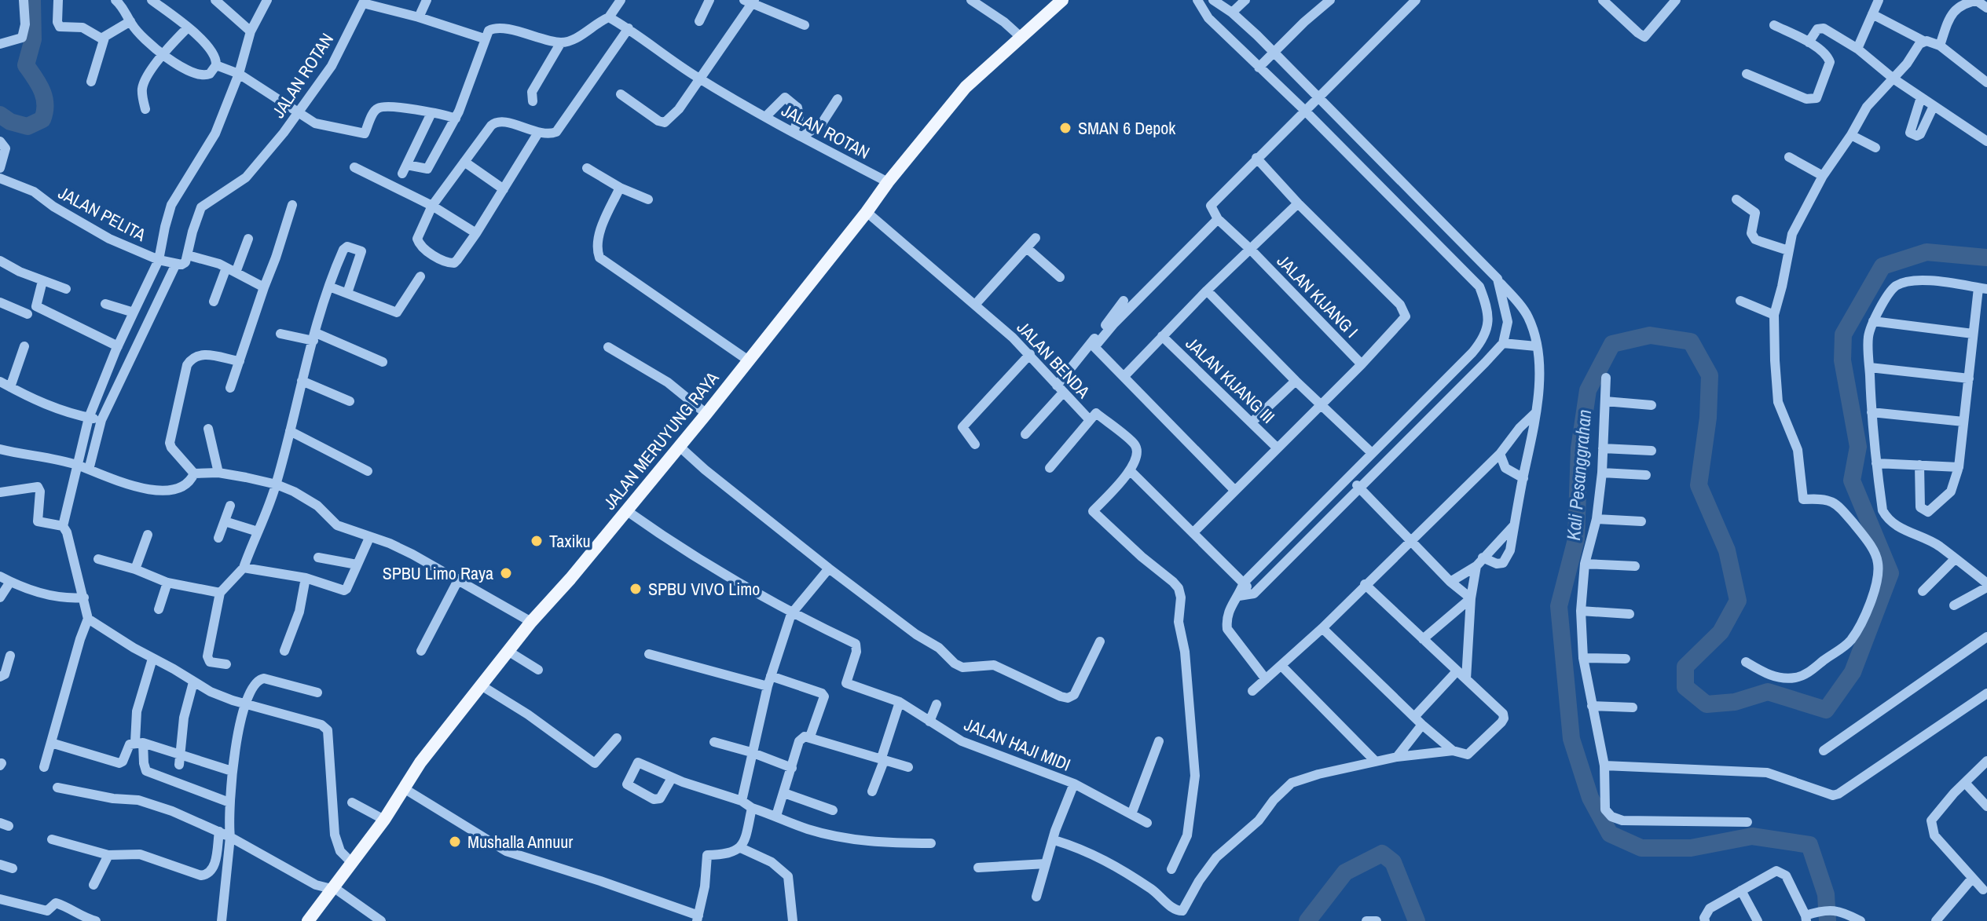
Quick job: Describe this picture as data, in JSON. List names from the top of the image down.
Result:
{
  "streets": {
    "main road": ["JALAN MERUYUNG RAYA"],
    "street": [
      "JALAN ROTAN",
      "JALAN PELITA",
      "JALAN KIJANG I",
      "JALAN BENDA",
      "JALAN KIJANG III",
      "JALAN HAJI MIDI"
    ]
  },
  "crossings": [
    ["JALAN ROTAN", "JALAN MERUYUNG RAYA"],
    ["JALAN BENDA", "JALAN MERUYUNG RAYA"],
    ["JALAN MERUYUNG RAYA", "JALAN HAJI MIDI"]
  ],
  "water": ["Kali Pesanggrahan"],
  "places": [
    "SMAN 6 Depok",
    "Taxiku",
    "SPBU Limo Raya",
    "SPBU VIVO Limo",
    "Mushalla Annuur"
  ]
}
